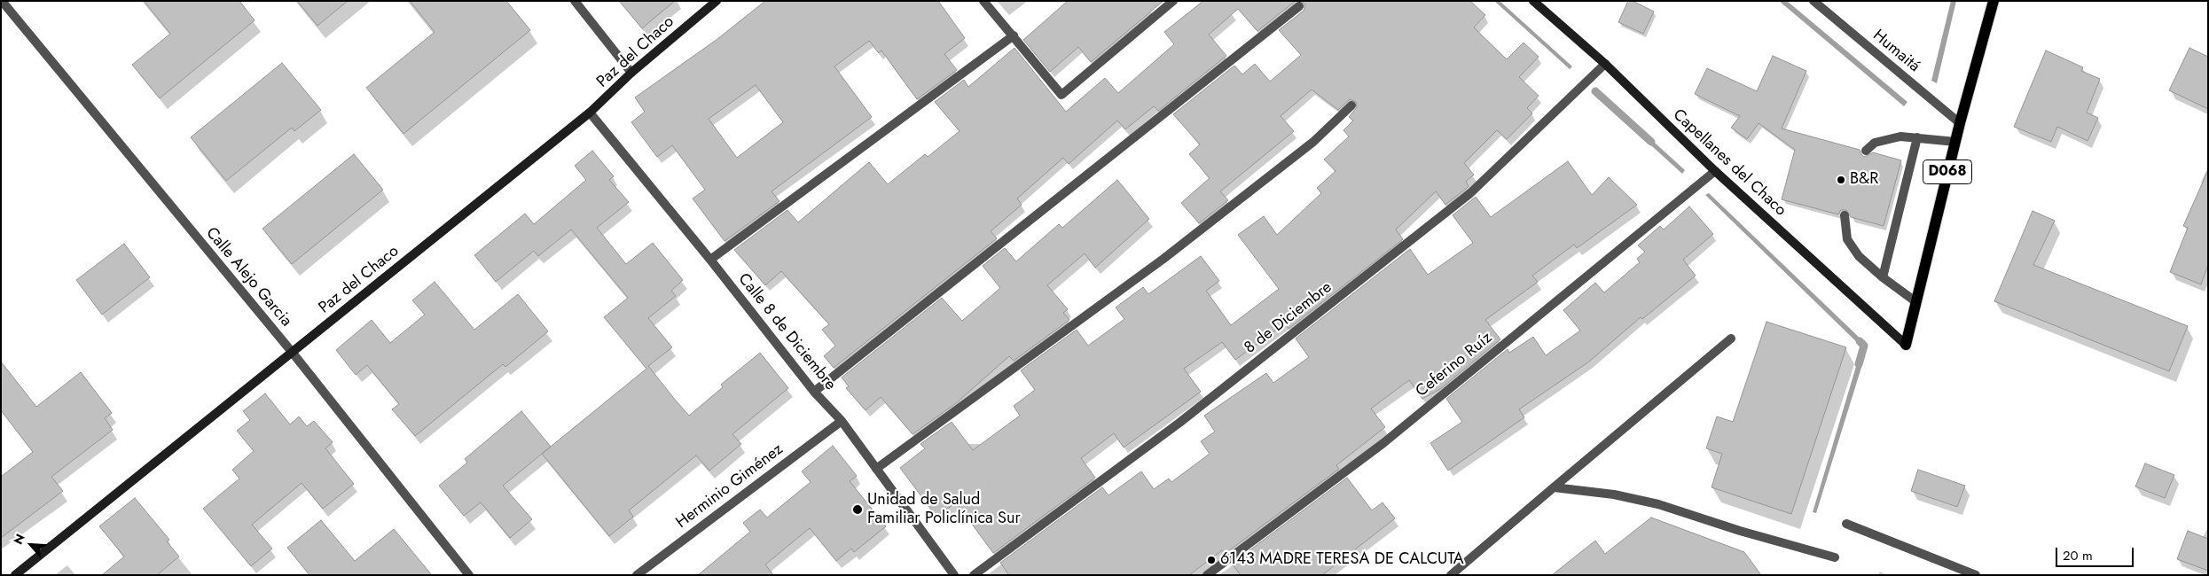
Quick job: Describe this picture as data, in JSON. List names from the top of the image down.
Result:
{
  "streets": {
    "main road": ["D068"],
    "street": [
      "Humaitá",
      "Paz del Chaco",
      "Capellanes del Chaco",
      "Calle Alejo Garcia",
      "8 de Diciembre",
      "Calle 8 de Diciembre",
      "Ceferino Ruíz",
      "Herminio Giménez"
    ]
  },
  "crossings": [
    ["Humaitá", "D068"],
    ["Paz del Chaco", "Calle Alejo Garcia"],
    ["Paz del Chaco", "Calle 8 de Diciembre"],
    ["Capellanes del Chaco", "D068"],
    ["Capellanes del Chaco", "8 de Diciembre"],
    ["Capellanes del Chaco", "Ceferino Ruíz"],
    ["Calle 8 de Diciembre", "Herminio Giménez"]
  ],
  "places": ["B&R", "Unidad de Salud Familiar Policlínica Sur", "6143 MADRE TERESA DE CALCUTA"],
  "scale_bar": "20 m",
  "north": "top left"
}
